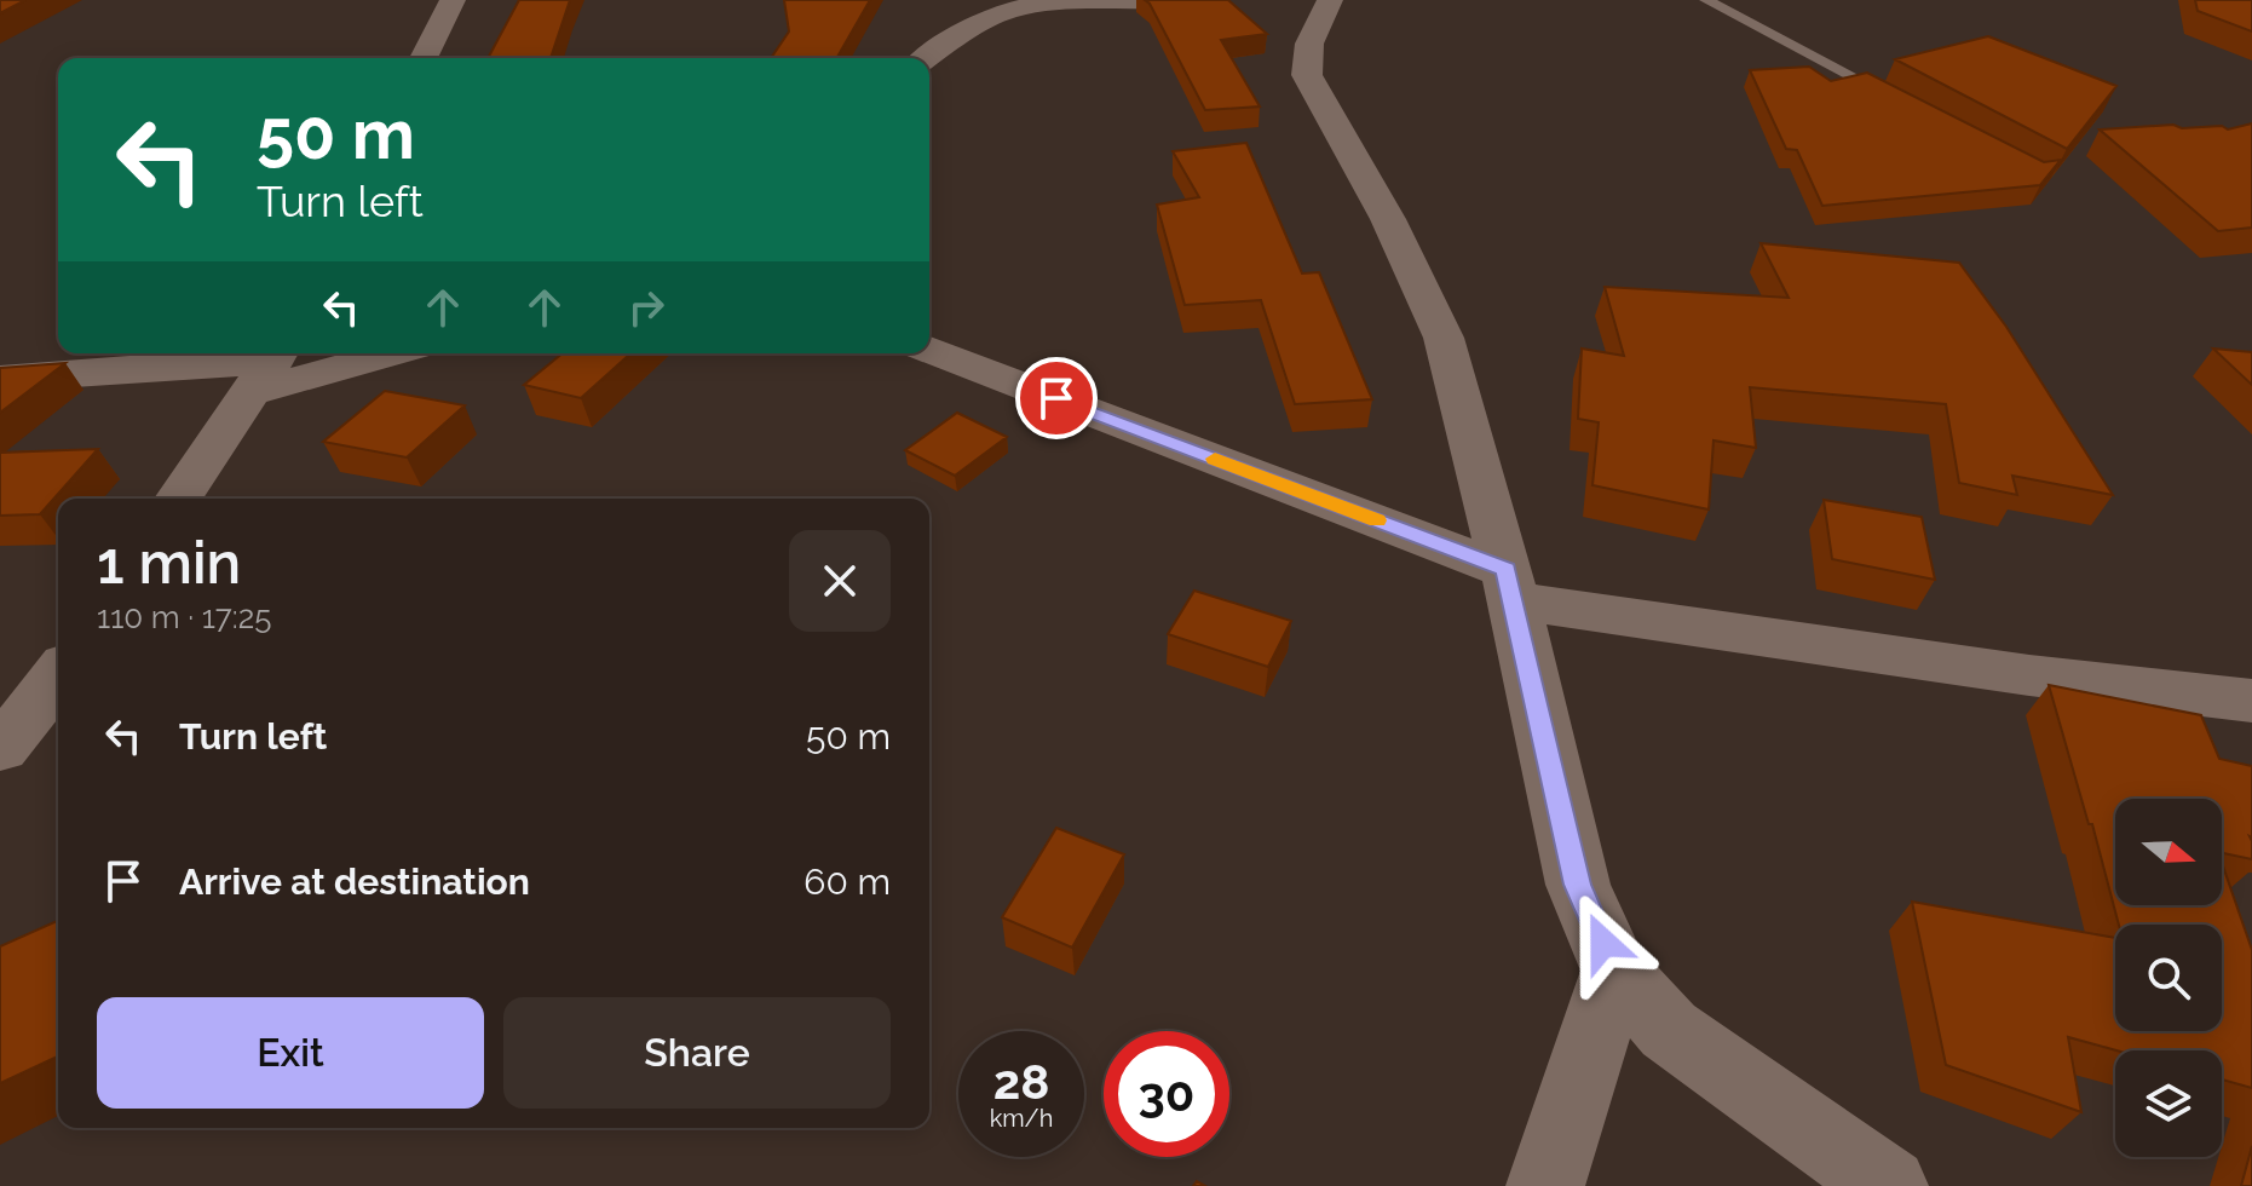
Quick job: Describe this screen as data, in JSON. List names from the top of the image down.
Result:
{
  "north": "right",
  "page": {
    "turn": ["50 m", "Turn left"],
    "heading": ["1 min", "110 m · 17:25"],
    "list": [
      {
        "name": "Turn left",
        "value": "50 m"
      },
      {
        "name": "Arrive at destination",
        "value": "60 m"
      }
    ],
    "buttons": ["Exit", "Share"],
    "speed": "28 km/h",
    "limit": "30"
  }
}
